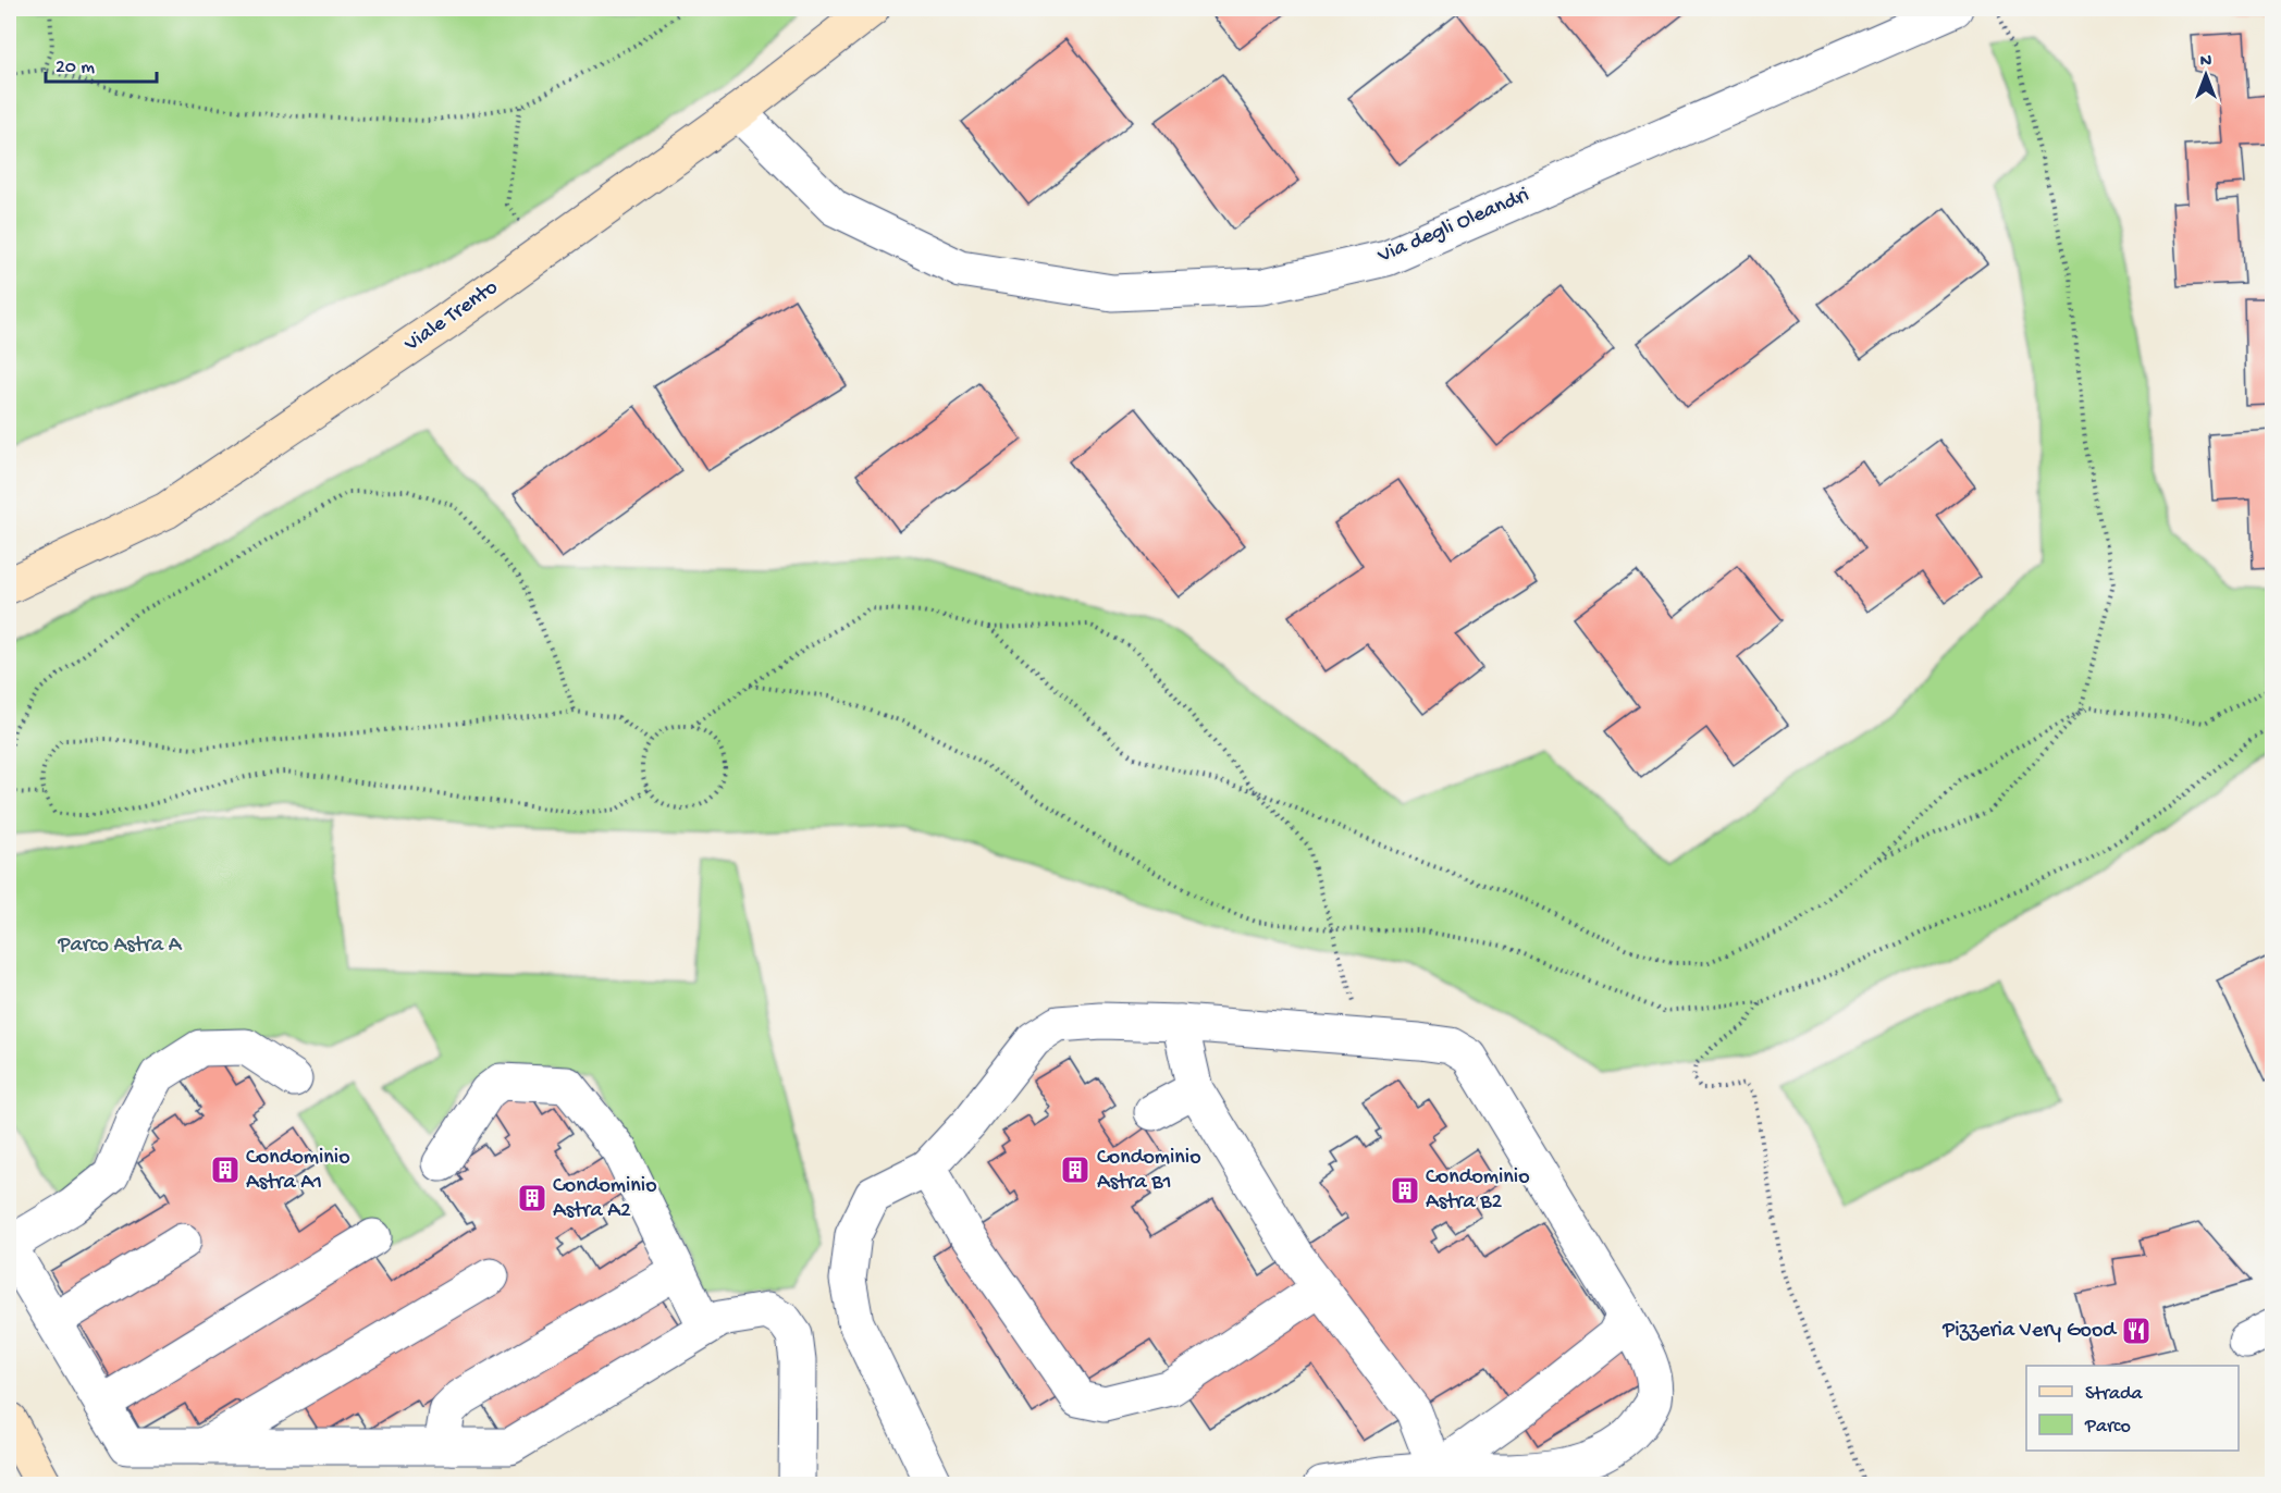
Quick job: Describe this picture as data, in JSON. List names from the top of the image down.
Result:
{
  "streets": {
    "street": ["Via degli Oleandri", "Viale Trento"]
  },
  "crossings": [
    ["Via degli Oleandri", "Viale Trento"]
  ],
  "parks": ["Parco Astra A"],
  "places": {
    "building": [
      "Condominio Astra A1",
      "Condominio Astra B1",
      "Condominio Astra B2",
      "Condominio Astra A2"
    ],
    "restaurant": ["Pizzeria Very Good"]
  },
  "legend": ["Strada", "Parco"],
  "scale_bar": "20 m",
  "north": "top"
}
